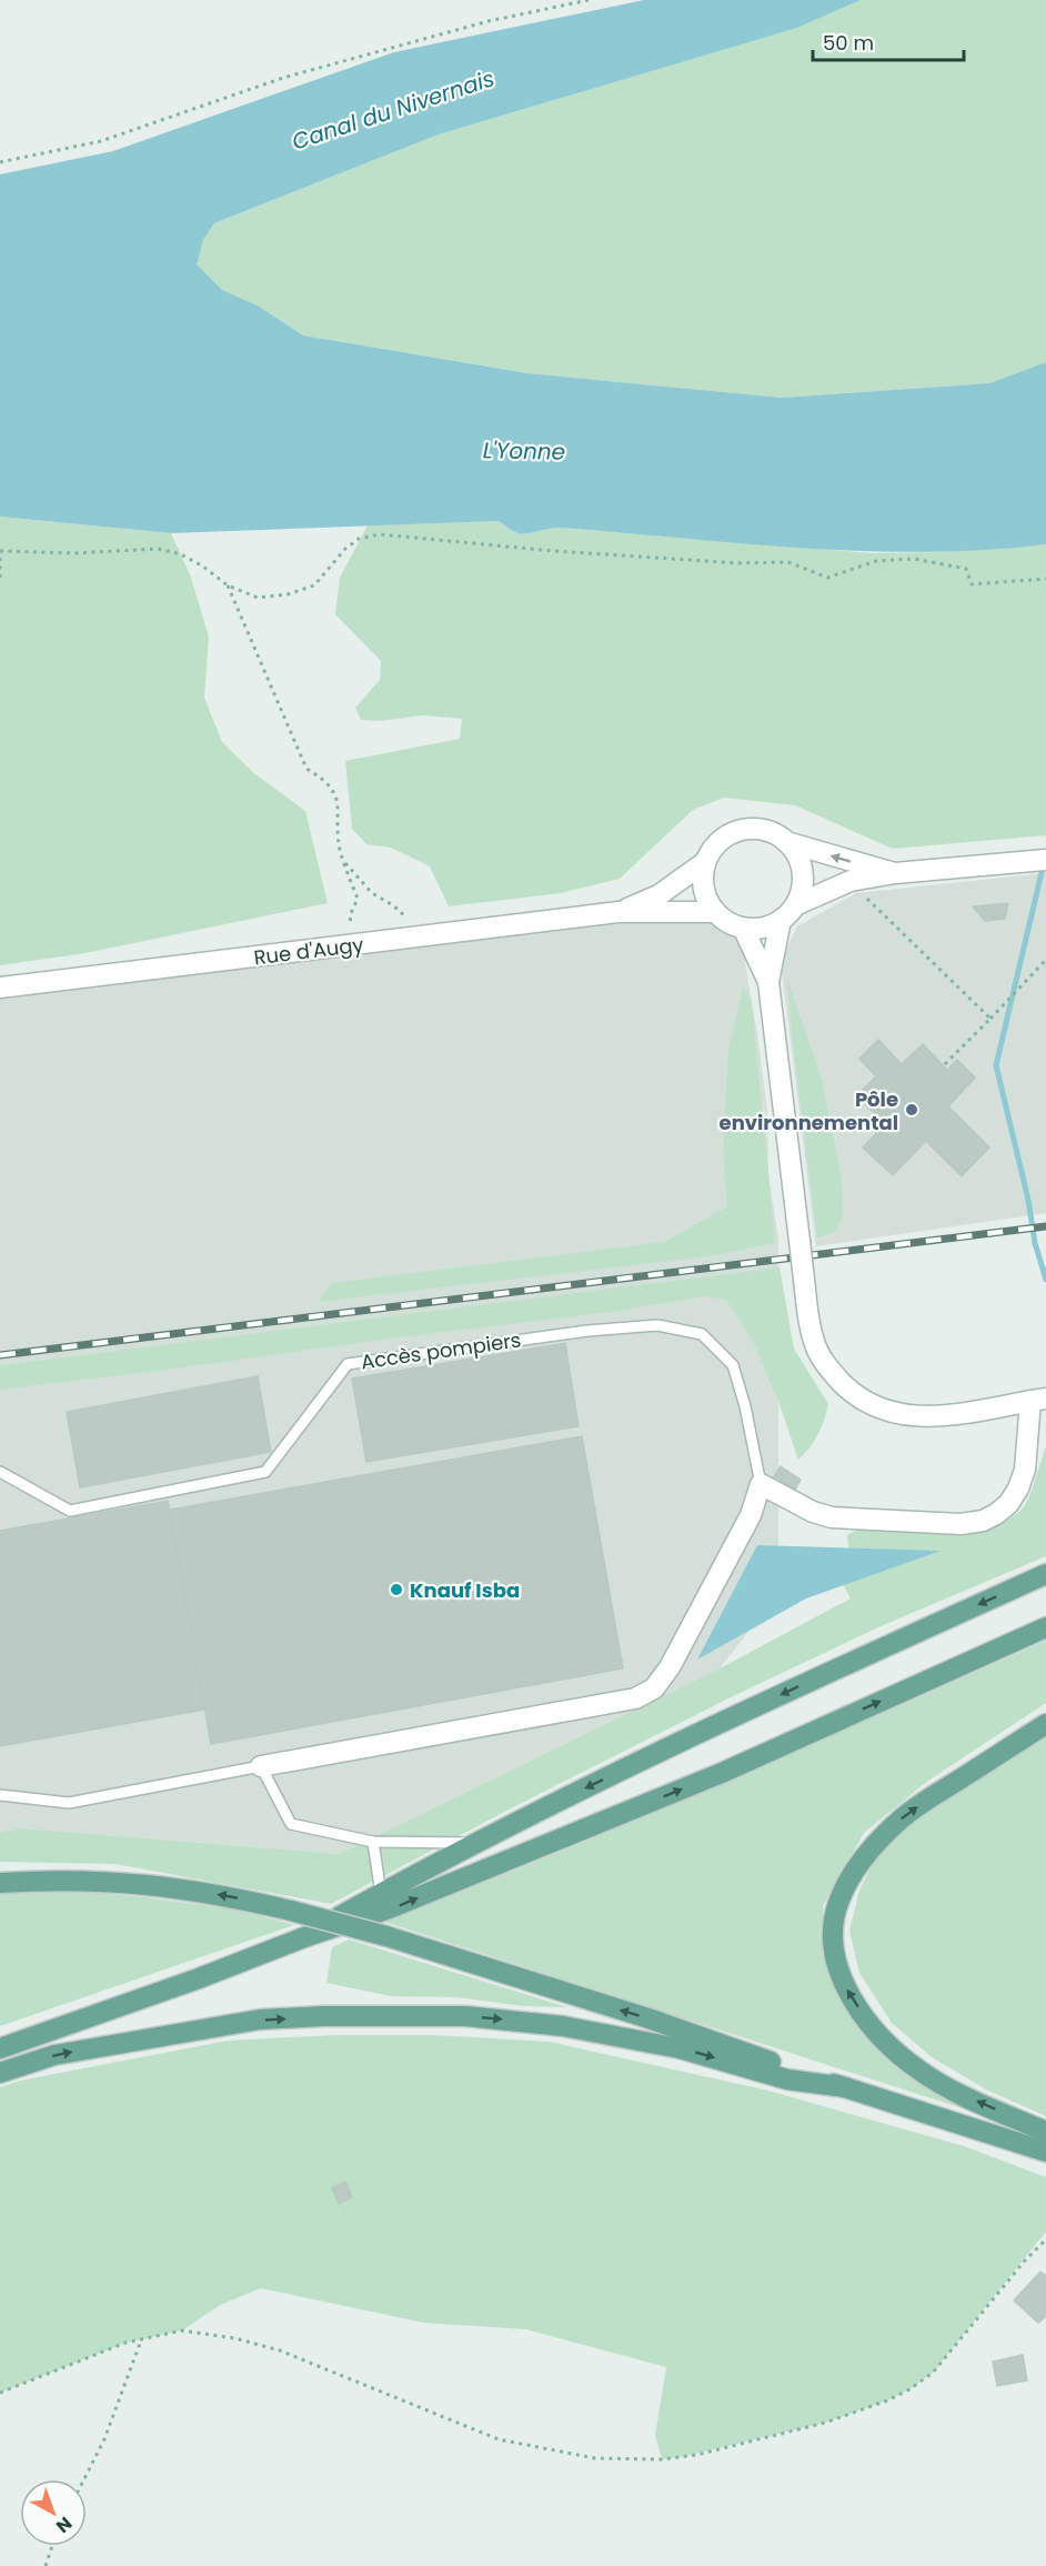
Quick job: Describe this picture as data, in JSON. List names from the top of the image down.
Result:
{
  "streets": {
    "street": ["Rue d'Augy"],
    "lane": ["Accès pompiers"]
  },
  "water": ["Canal du Nivernais", "L'Yonne"],
  "places": ["Pôle environnemental", "Knauf Isba"],
  "scale_bar": "50 m",
  "north": "bottom right"
}
